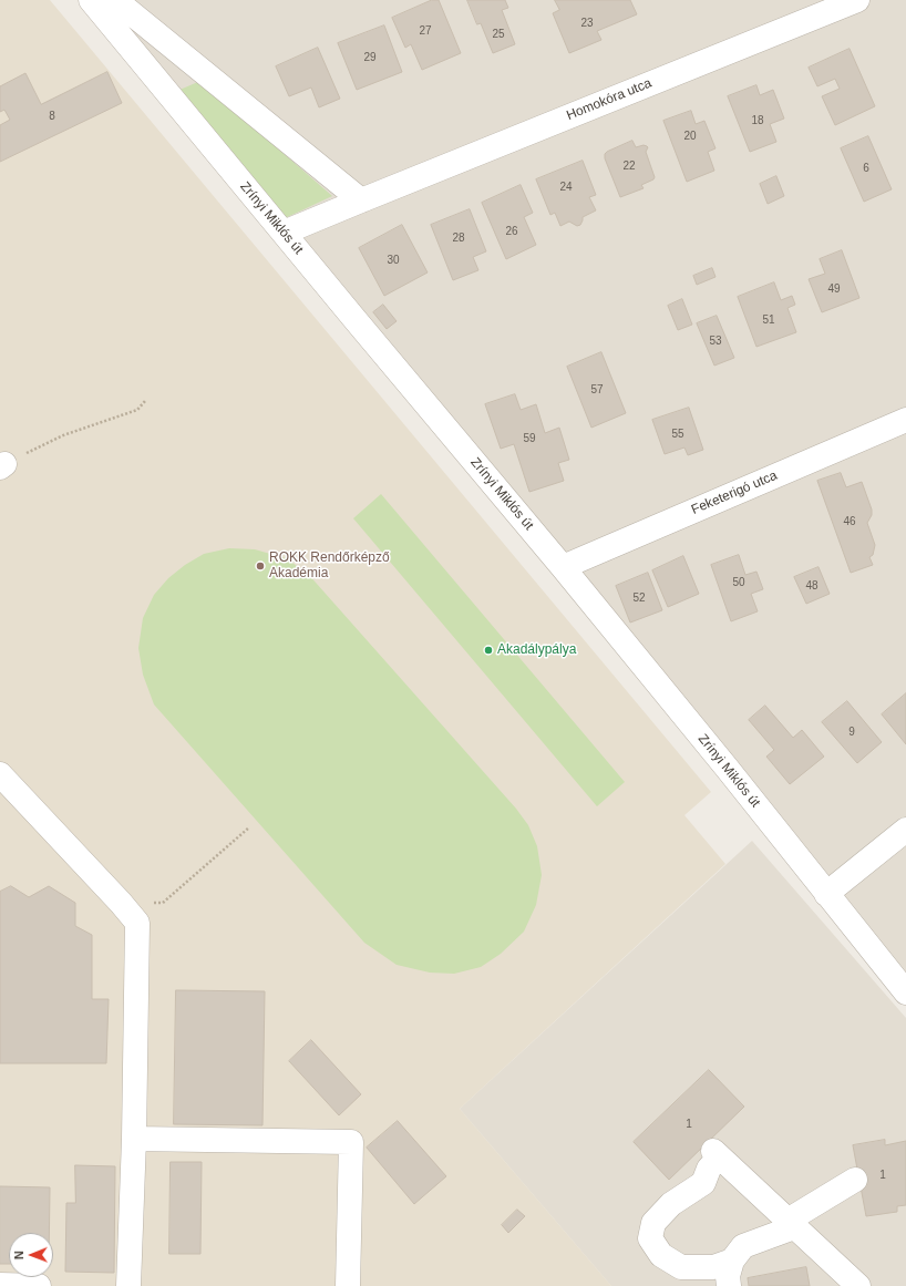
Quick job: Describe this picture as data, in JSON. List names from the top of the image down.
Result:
{
  "streets": {
    "street": ["Homokóra utca", "Zrínyi Miklós út", "Feketerigó utca"]
  },
  "crossings": [
    ["Homokóra utca", "Zrínyi Miklós út"],
    ["Zrínyi Miklós út", "Feketerigó utca"]
  ],
  "places": ["ROKK Rendőrképző Akadémia", "Akadálypálya"],
  "house_numbers": [
    "23",
    "27",
    "25",
    "29",
    "8",
    "18",
    "20",
    "22",
    "6",
    "24",
    "26",
    "28",
    "30",
    "49",
    "51",
    "53",
    "57",
    "55",
    "59",
    "46",
    "50",
    "48",
    "52",
    "9",
    "1",
    "1"
  ],
  "north": "left"
}
